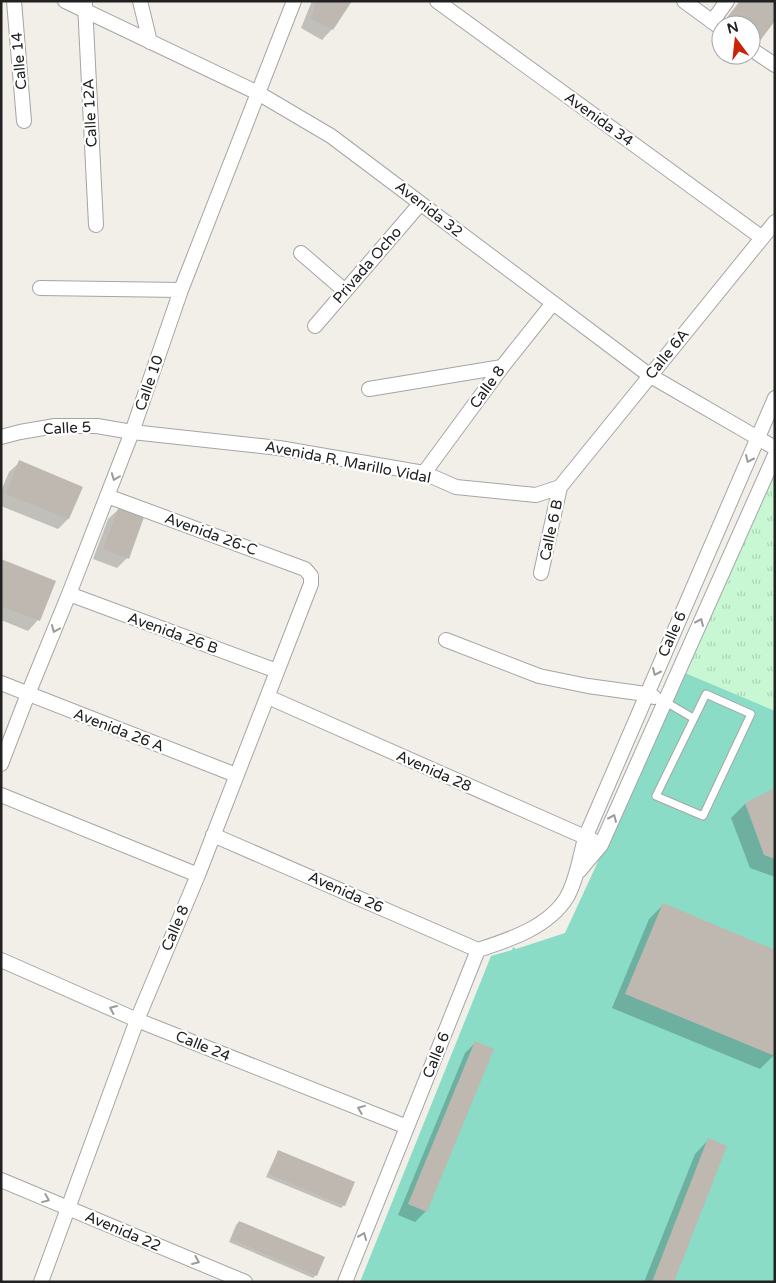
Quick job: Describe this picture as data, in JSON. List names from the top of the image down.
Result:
{
  "streets": {
    "street": [
      "Calle 14",
      "Calle 12A",
      "Avenida 34",
      "Avenida 32",
      "Privada Ocho",
      "Calle 6A",
      "Calle 10",
      "Calle 8",
      "Calle 5",
      "Avenida R. Marillo Vidal",
      "Calle 6 B",
      "Avenida 26-C",
      "Avenida 26 B",
      "Calle 6",
      "Avenida 26 A",
      "Avenida 28",
      "Avenida 26",
      "Calle 24",
      "Avenida 22"
    ]
  },
  "crossings": [
    ["Calle 12A", "Avenida 32"],
    ["Avenida 34", "Calle 6A"],
    ["Avenida 32", "Privada Ocho"],
    ["Avenida 32", "Calle 6A"],
    ["Avenida 32", "Calle 10"],
    ["Avenida 32", "Calle 8"],
    ["Avenida 32", "Calle 6"],
    ["Calle 6A", "Avenida R. Marillo Vidal"],
    ["Calle 6A", "Calle 6 B"],
    ["Calle 10", "Calle 5"],
    ["Calle 10", "Avenida R. Marillo Vidal"],
    ["Calle 10", "Avenida 26-C"],
    ["Calle 10", "Avenida 26 B"],
    ["Calle 10", "Avenida 26 A"],
    ["Calle 8", "Avenida R. Marillo Vidal"],
    ["Calle 8", "Avenida 26-C"],
    ["Calle 8", "Avenida 26 B"],
    ["Calle 8", "Avenida 26 A"],
    ["Calle 8", "Avenida 28"],
    ["Calle 8", "Avenida 26"],
    ["Calle 8", "Calle 24"],
    ["Calle 8", "Avenida 22"],
    ["Calle 5", "Avenida R. Marillo Vidal"],
    ["Avenida R. Marillo Vidal", "Calle 6 B"],
    ["Calle 6", "Avenida 28"],
    ["Calle 6", "Avenida 26"],
    ["Calle 6", "Calle 24"]
  ],
  "one_way": ["Calle 24", "Avenida 22"],
  "north": "top"
}
